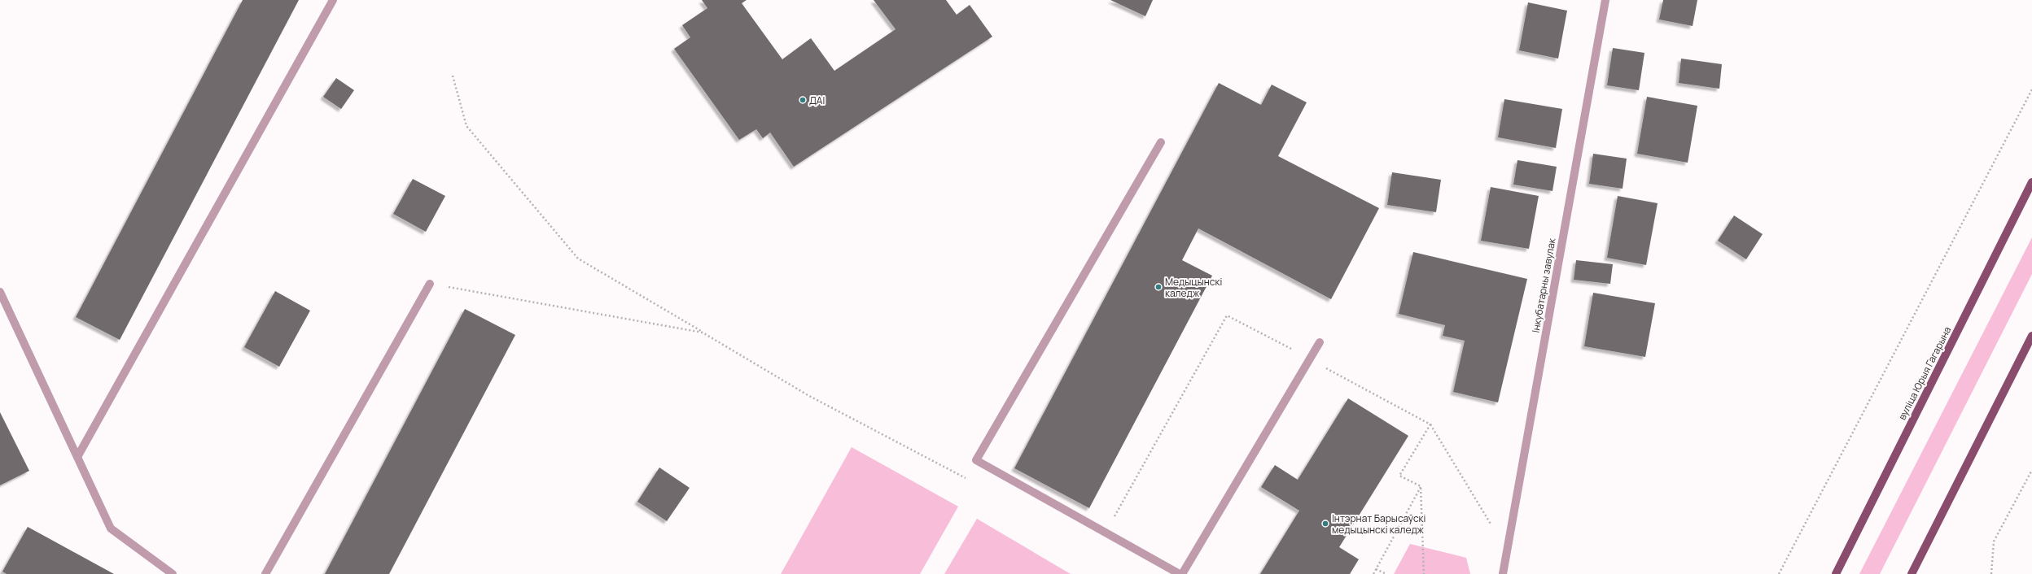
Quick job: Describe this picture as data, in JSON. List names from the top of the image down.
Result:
{
  "streets": {
    "main road": ["вуліца Юрыя Гагарына"],
    "street": ["Інкубатарны завулак"]
  },
  "places": ["ДАІ", "Медыцынскі каледж", "Інтэрнат Барысаўскі медыцынскі каледж"]
}
